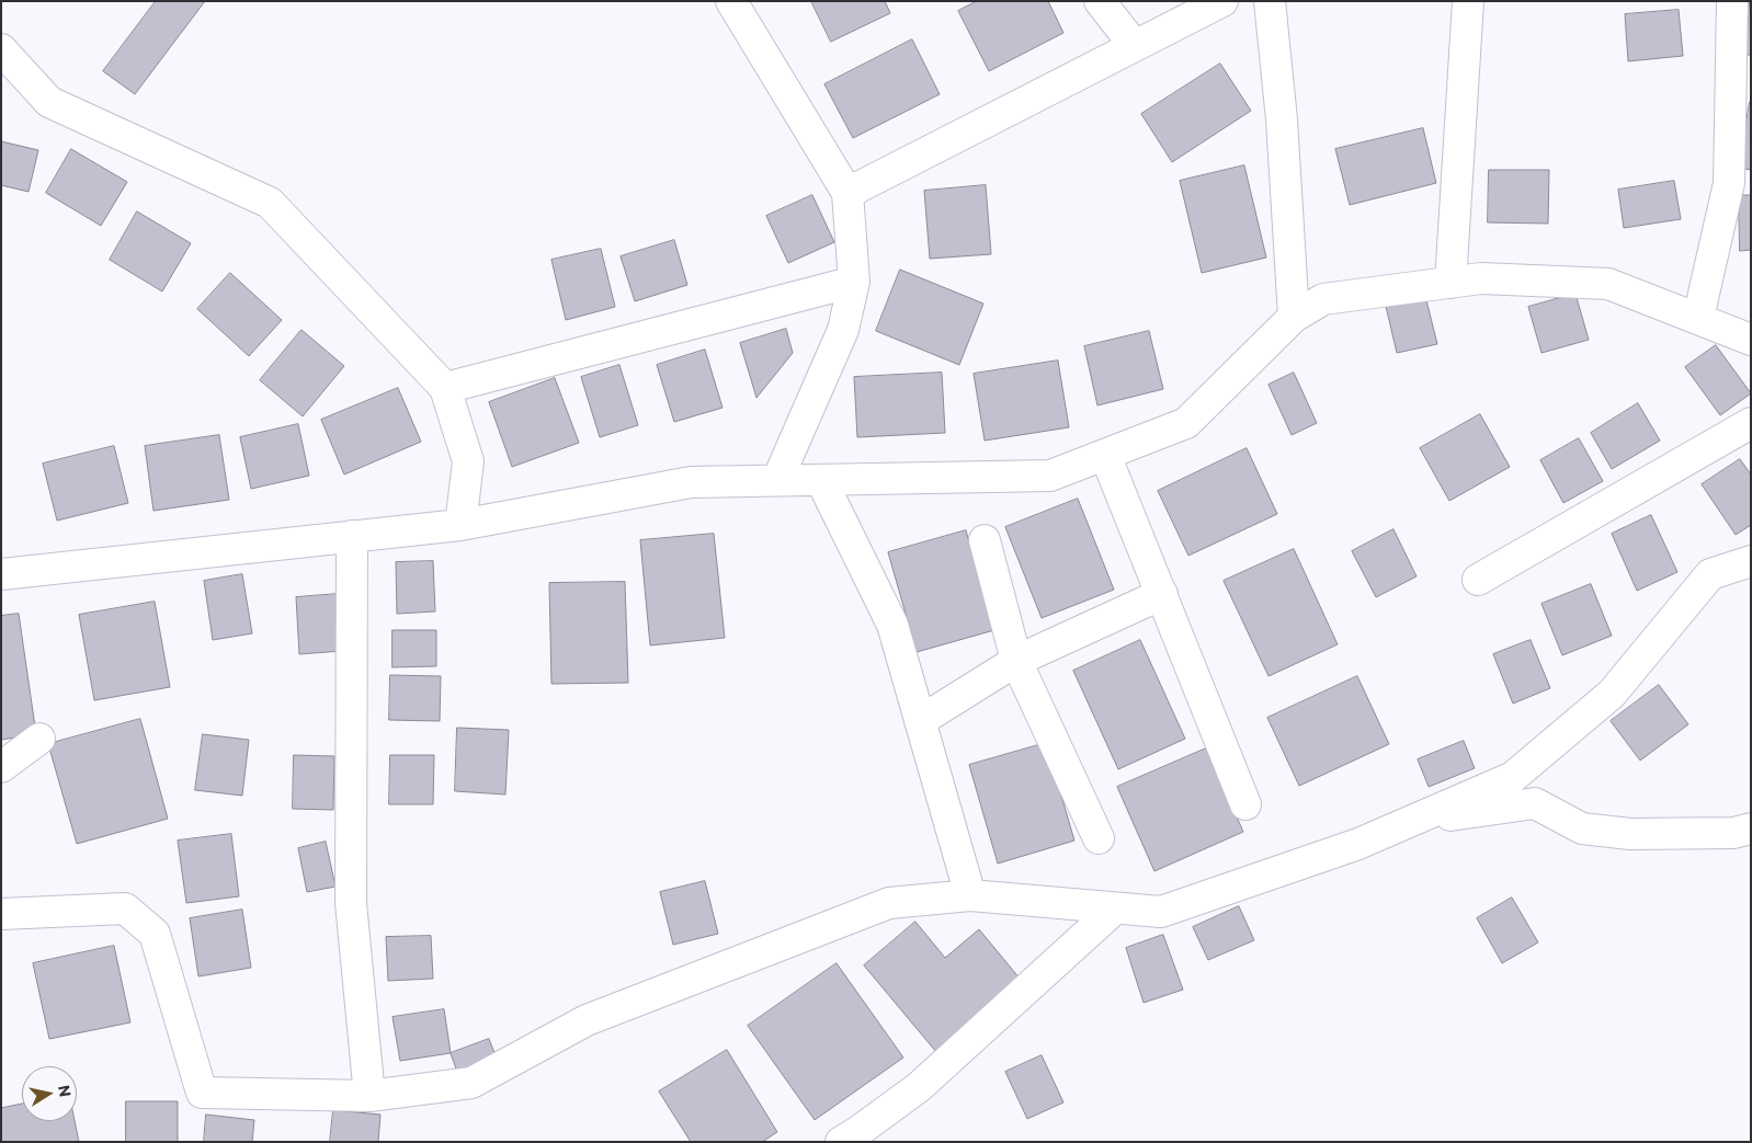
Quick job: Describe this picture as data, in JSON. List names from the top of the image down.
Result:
{
  "north": "right"
}
